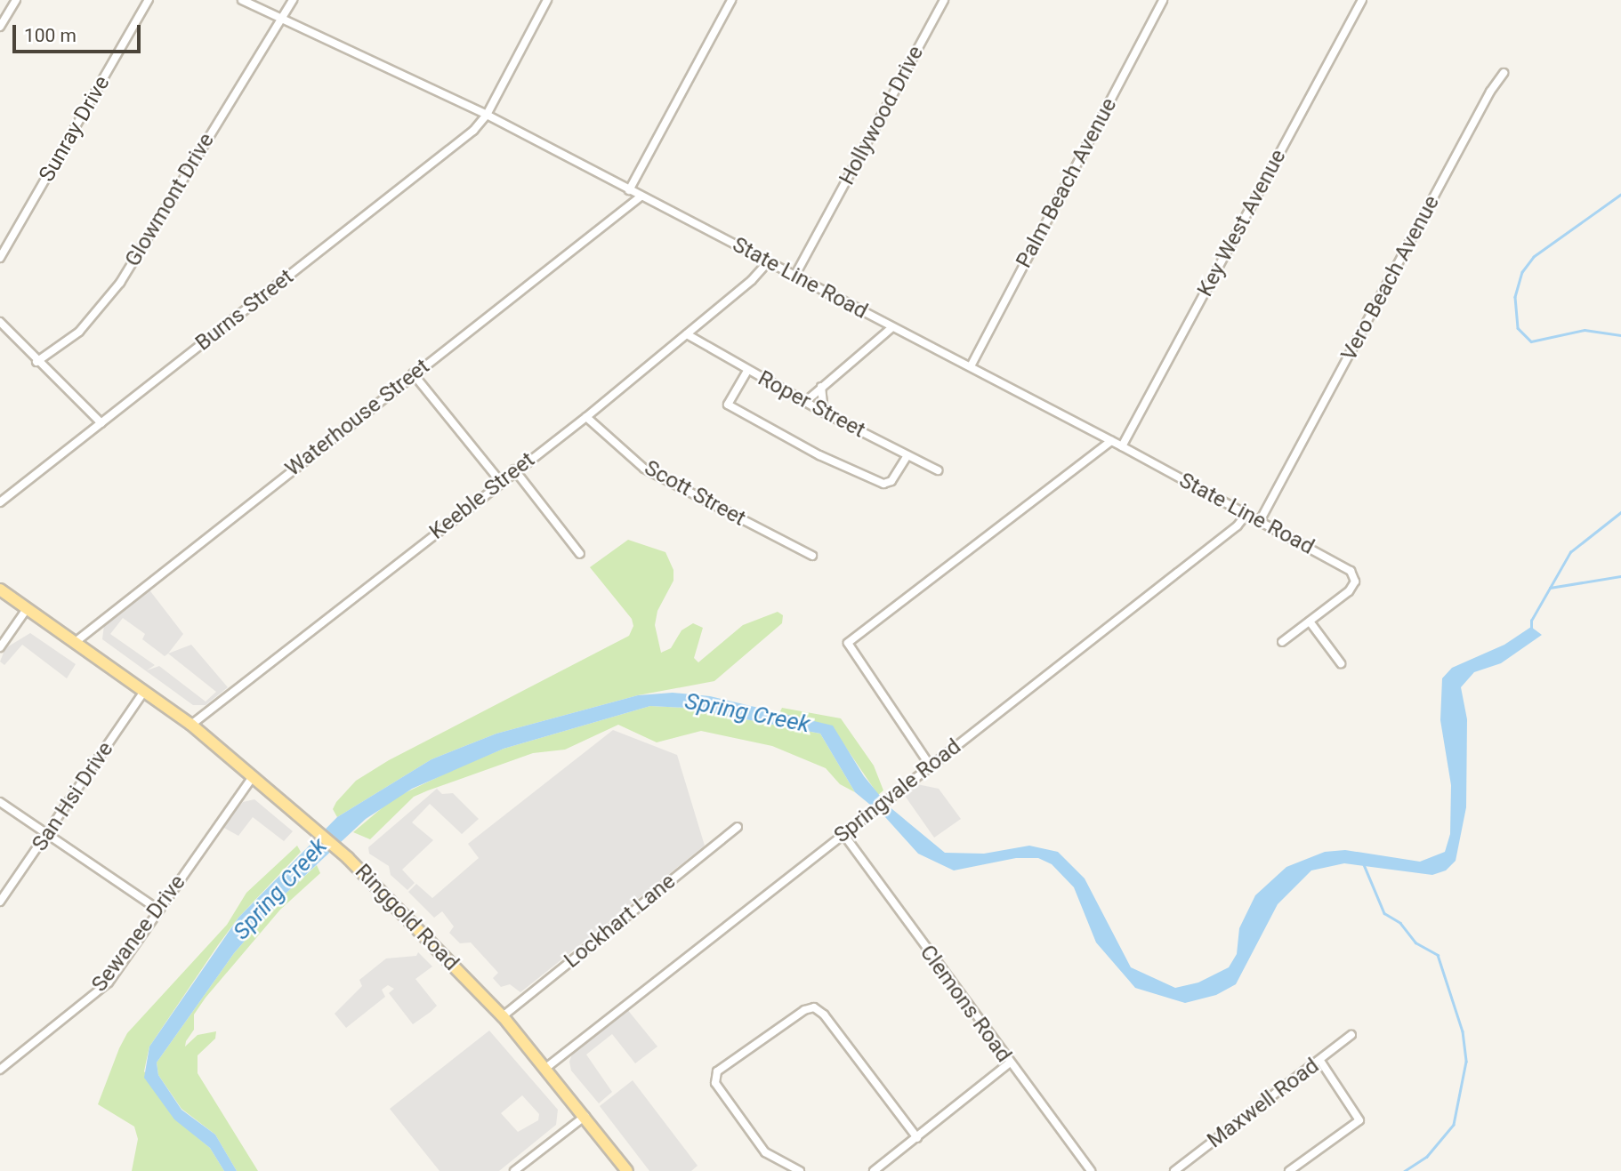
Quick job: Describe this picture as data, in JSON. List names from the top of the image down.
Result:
{
  "streets": {
    "main road": ["Ringgold Road"],
    "street": [
      "Hollywood Drive",
      "Sunray Drive",
      "Palm Beach Avenue",
      "Glowmont Drive",
      "Key West Avenue",
      "State Line Road",
      "Vero Beach Avenue",
      "Burns Street",
      "Roper Street",
      "Waterhouse Street",
      "Scott Street",
      "Keeble Street",
      "Springvale Road",
      "San Hsi Drive",
      "Lockhart Lane",
      "Sewanee Drive",
      "Clemons Road",
      "Maxwell Road"
    ]
  },
  "crossings": [
    ["Hollywood Drive", "State Line Road"],
    ["Palm Beach Avenue", "State Line Road"],
    ["Glowmont Drive", "State Line Road"],
    ["Key West Avenue", "State Line Road"],
    ["State Line Road", "Vero Beach Avenue"],
    ["State Line Road", "Burns Street"],
    ["State Line Road", "Waterhouse Street"],
    ["State Line Road", "Keeble Street"],
    ["State Line Road", "Springvale Road"],
    ["Roper Street", "Keeble Street"],
    ["Waterhouse Street", "Ringgold Road"],
    ["Scott Street", "Keeble Street"],
    ["Keeble Street", "Ringgold Road"],
    ["Springvale Road", "Ringgold Road"],
    ["Springvale Road", "Clemons Road"],
    ["San Hsi Drive", "Ringgold Road"],
    ["Ringgold Road", "Lockhart Lane"],
    ["Ringgold Road", "Sewanee Drive"]
  ],
  "water": ["Spring Creek"],
  "scale_bar": "100 m"
}
